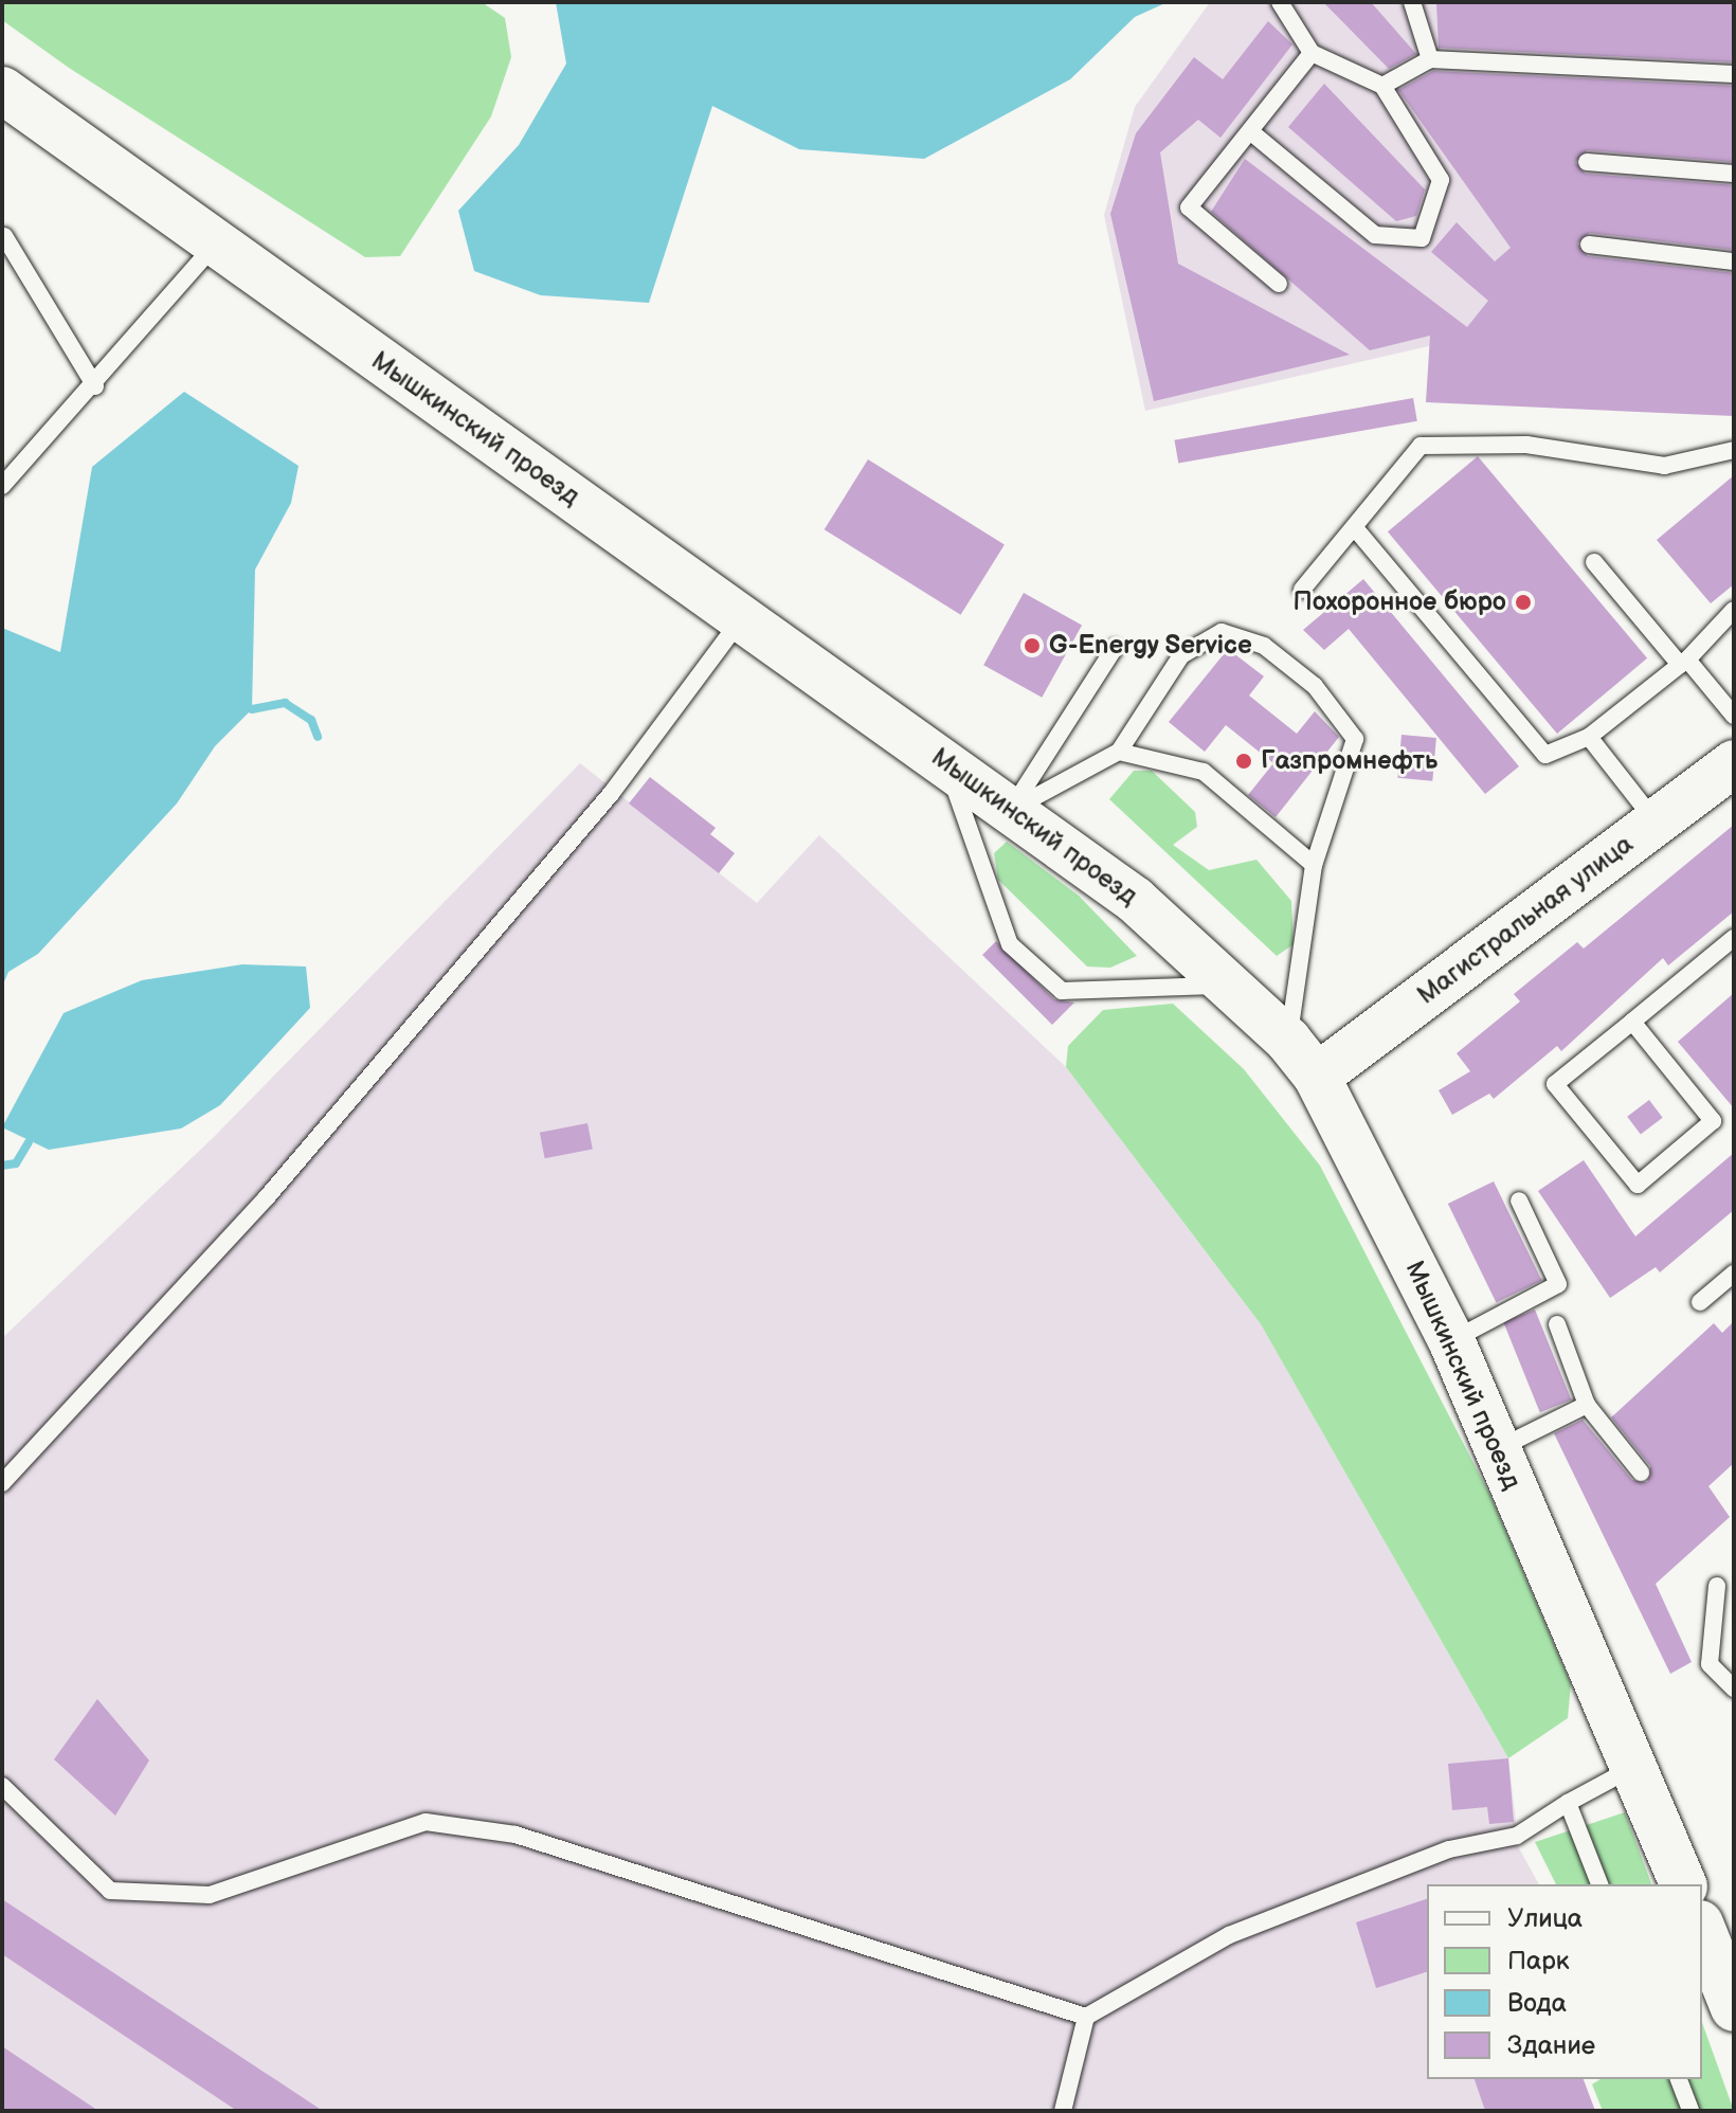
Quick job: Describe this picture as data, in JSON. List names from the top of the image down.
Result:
{
  "streets": {
    "main road": ["Мышкинский проезд", "Магистральная улица"]
  },
  "crossings": [
    ["Мышкинский проезд", "Магистральная улица"]
  ],
  "places": ["Похоронное бюро", "G-Energy Service", "Газпромнефть"],
  "legend": [
    "Улица",
    "Парк",
    "Вода",
    "Здание"
  ]
}
